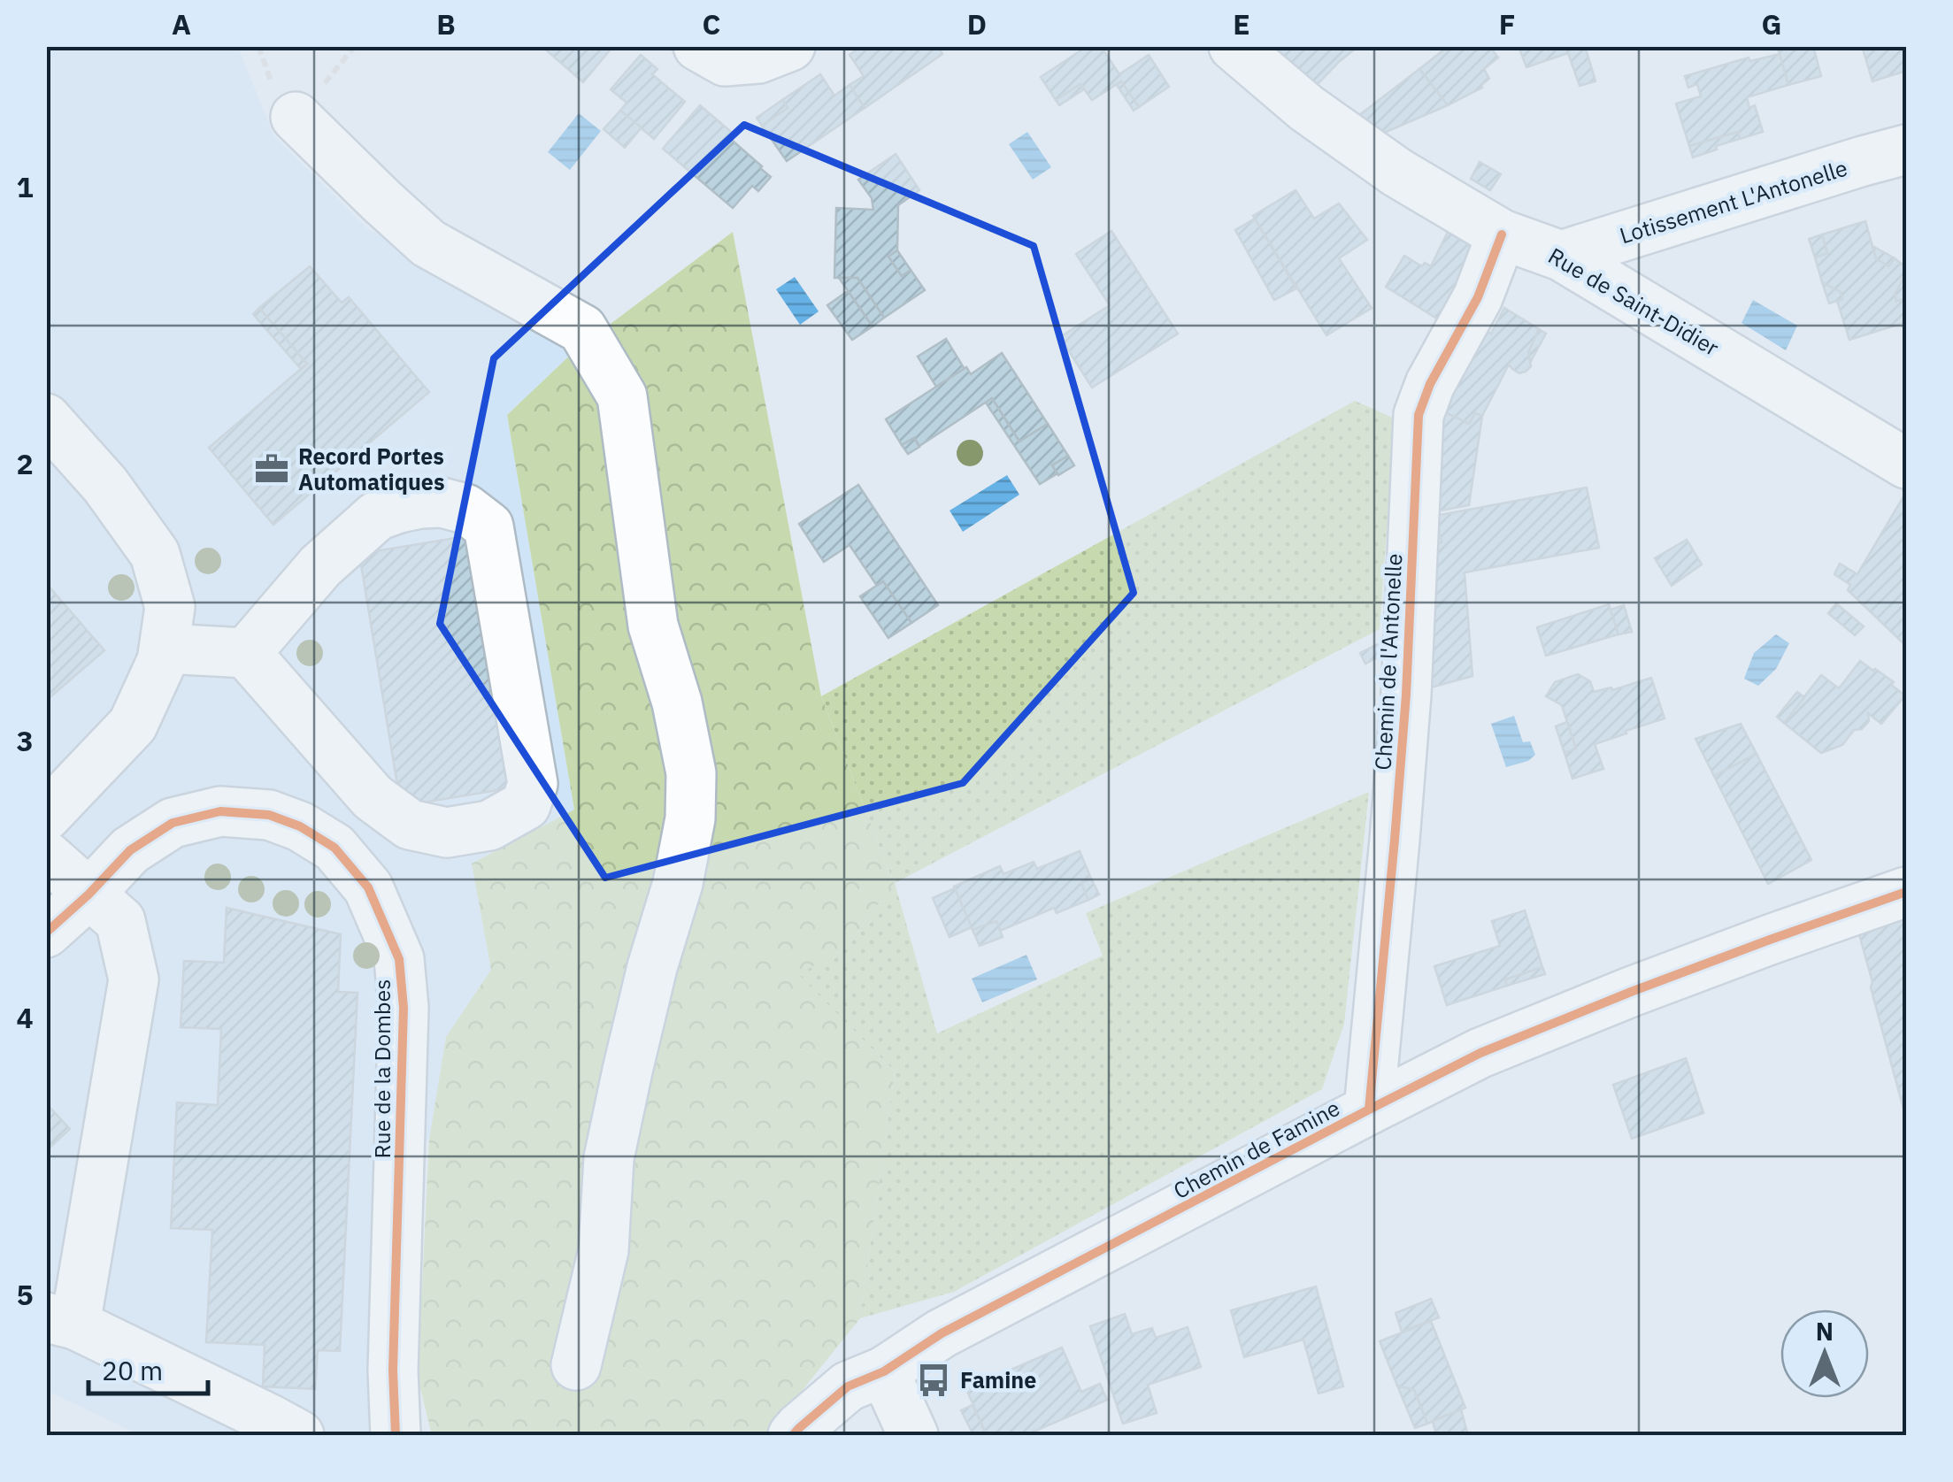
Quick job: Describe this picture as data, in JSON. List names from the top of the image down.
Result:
{
  "streets": {
    "street": [
      "Lotissement L'Antonelle",
      "Rue de Saint-Didier",
      "Chemin de l'Antonelle",
      "Rue de la Dombes",
      "Chemin de Famine"
    ]
  },
  "crossings": [
    ["Lotissement L'Antonelle", "Rue de Saint-Didier"],
    ["Rue de Saint-Didier", "Chemin de l'Antonelle"],
    ["Chemin de l'Antonelle", "Chemin de Famine"]
  ],
  "places": {
    "office": ["Record Portes Automatiques"],
    "bus stop": ["Famine"]
  },
  "scale_bar": "20 m",
  "north": "top",
  "grid": {
    "columns": [
      "A",
      "B",
      "C",
      "D",
      "E",
      "F",
      "G"
    ],
    "rows": [
      "1",
      "2",
      "3",
      "4",
      "5"
    ]
  }
}
